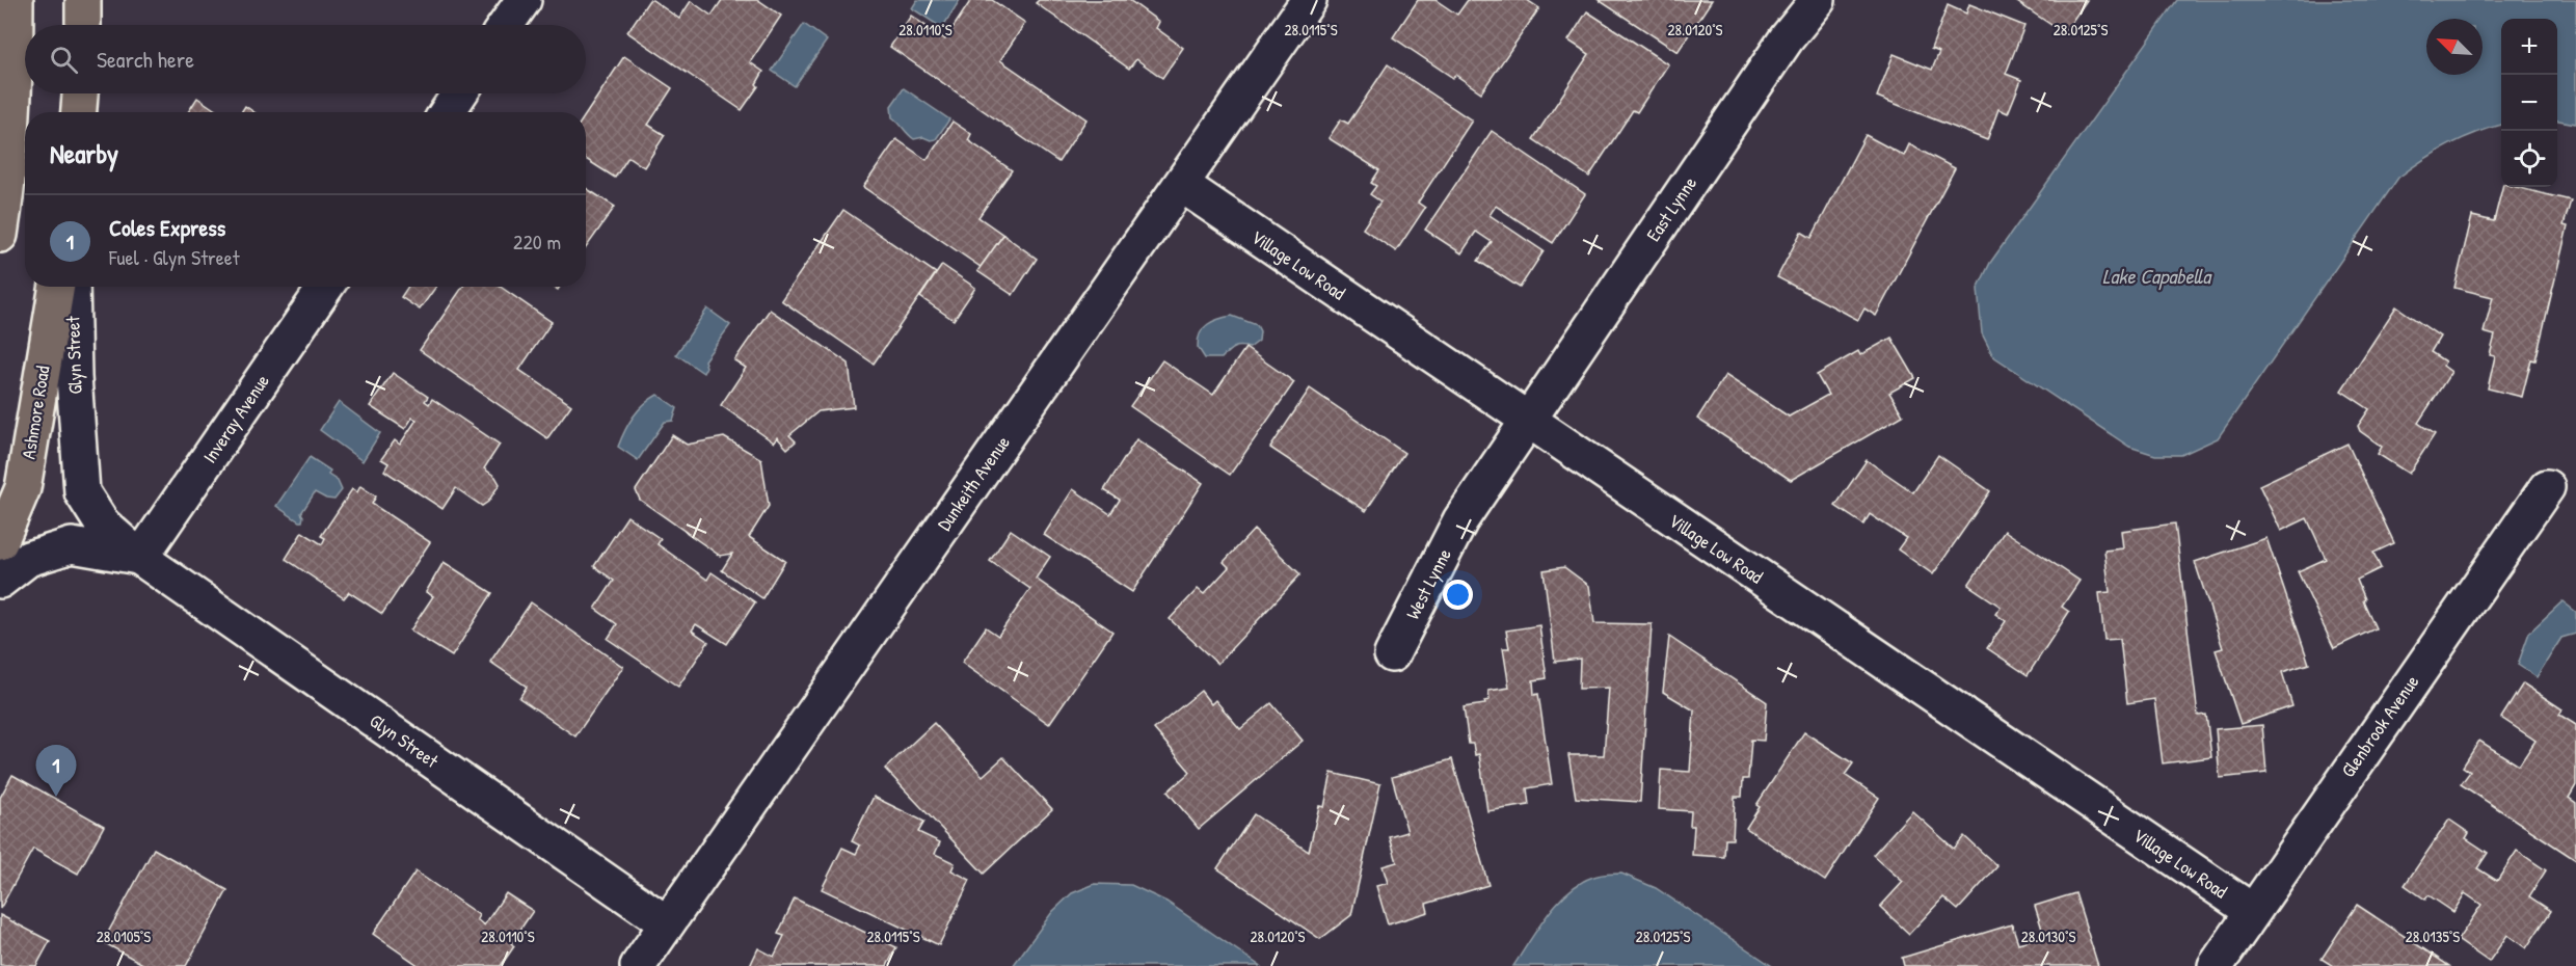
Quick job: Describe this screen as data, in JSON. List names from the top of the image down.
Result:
{
  "streets": {
    "main road": ["Ashmore Road"],
    "street": [
      "East Lynne",
      "Village Low Road",
      "Glyn Street",
      "Inveray Avenue",
      "Dunkeith Avenue",
      "West Lynne",
      "Glenbrook Avenue"
    ]
  },
  "crossings": [
    ["East Lynne", "Village Low Road"],
    ["East Lynne", "West Lynne"],
    ["Village Low Road", "Dunkeith Avenue"],
    ["Village Low Road", "West Lynne"],
    ["Village Low Road", "Glenbrook Avenue"],
    ["Glyn Street", "Inveray Avenue"],
    ["Glyn Street", "Dunkeith Avenue"]
  ],
  "water": ["Lake Capabella"],
  "north": "top left",
  "page": {
    "map_buttons": ["+", "−"],
    "search": "Search here",
    "heading": "Nearby",
    "list": [
      {
        "mark": "1",
        "name": "Coles Express",
        "note": "Fuel · Glyn Street",
        "value": "220 m"
      }
    ],
    "pins": "1"
  },
  "coordinates": [
    "28.0110°S",
    "28.0115°S",
    "28.0125°S",
    "28.0120°S",
    "28.0105°S",
    "28.0130°S",
    "28.0135°S"
  ]
}
